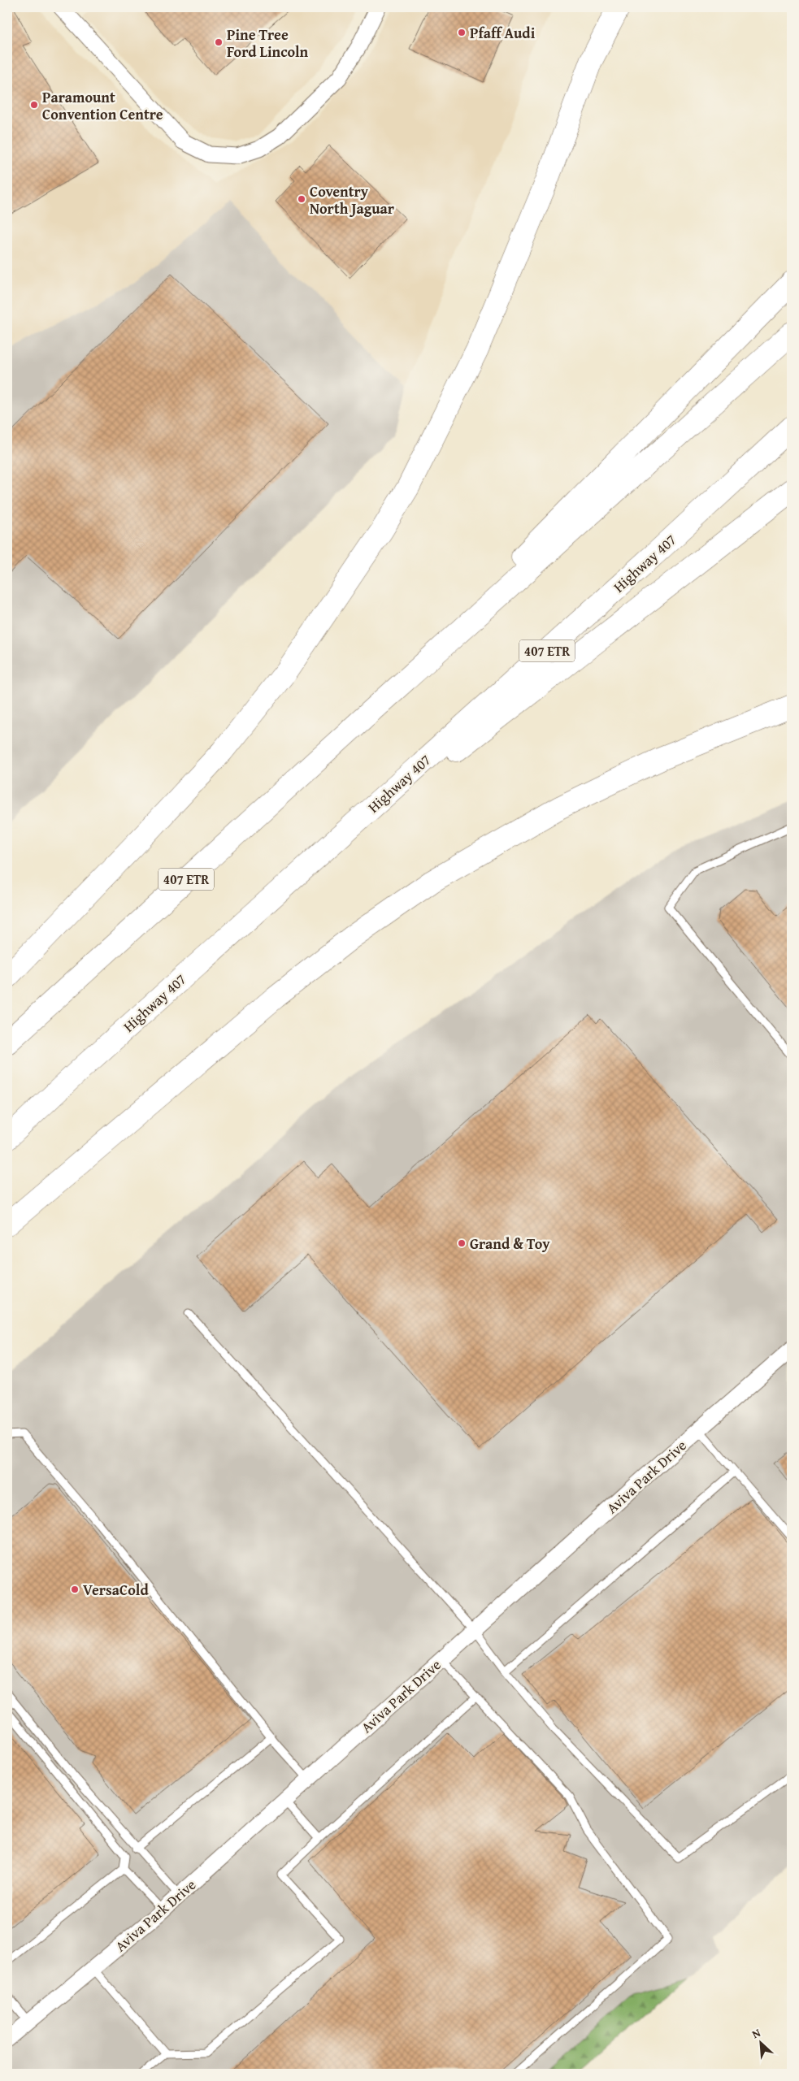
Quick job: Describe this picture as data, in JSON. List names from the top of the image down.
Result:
{
  "streets": {
    "highway": ["Highway 407", "407 ETR"],
    "street": ["Aviva Park Drive"]
  },
  "places": [
    "Pfaff Audi",
    "Pine Tree Ford Lincoln",
    "Paramount Convention Centre",
    "Coventry North Jaguar",
    "Grand & Toy",
    "VersaCold"
  ],
  "north": "top left"
}
